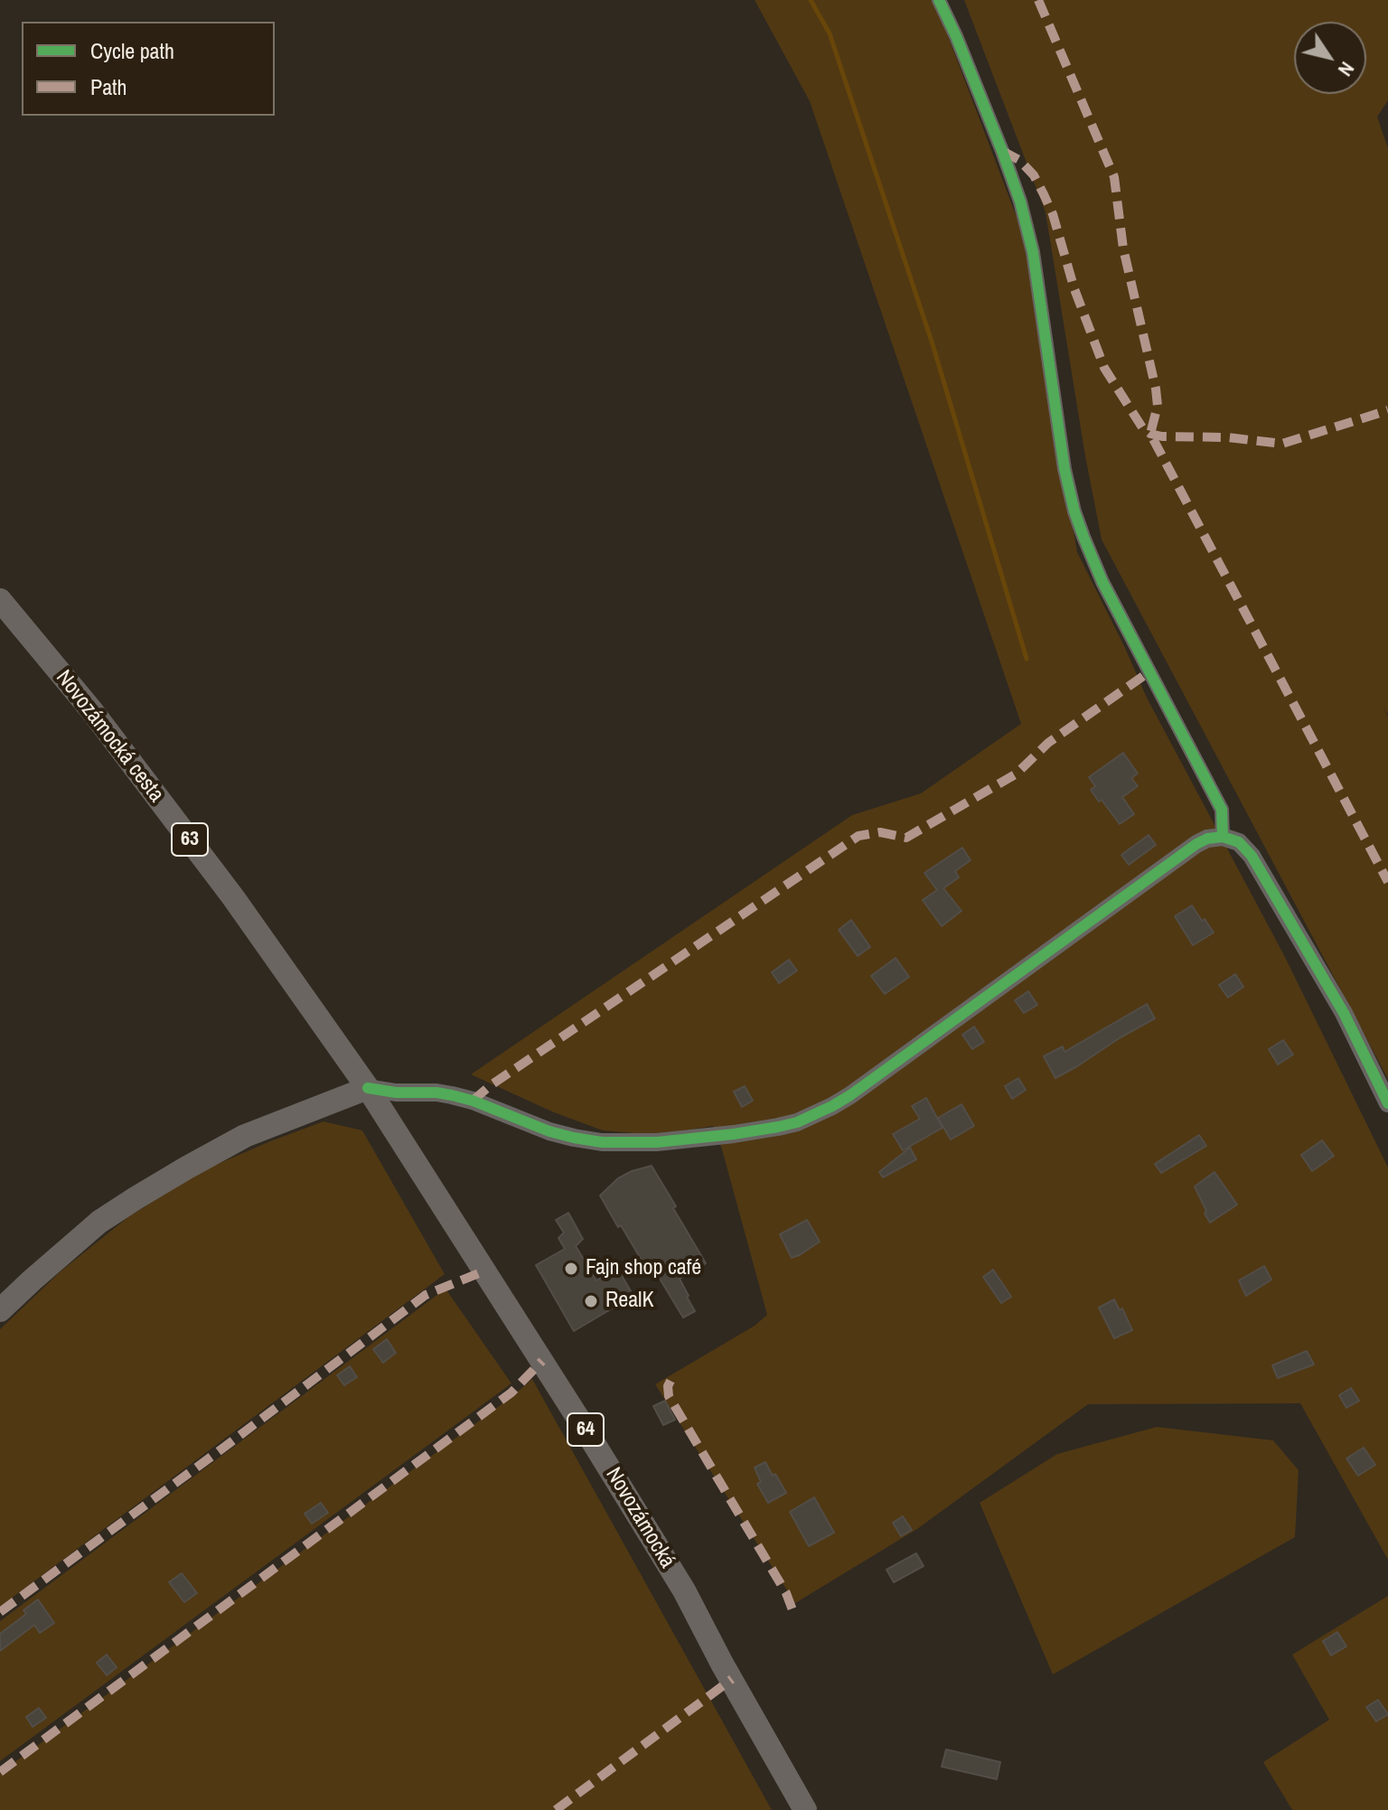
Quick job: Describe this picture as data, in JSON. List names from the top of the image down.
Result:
{
  "streets": {
    "main road": [
      "Novozámocká cesta",
      "63",
      "64",
      "Novozámocká"
    ]
  },
  "crossings": [
    ["Novozámocká cesta", "Novozámocká"]
  ],
  "places": ["Fajn shop café", "RealK"],
  "legend": ["Cycle path", "Path"],
  "north": "bottom right"
}
